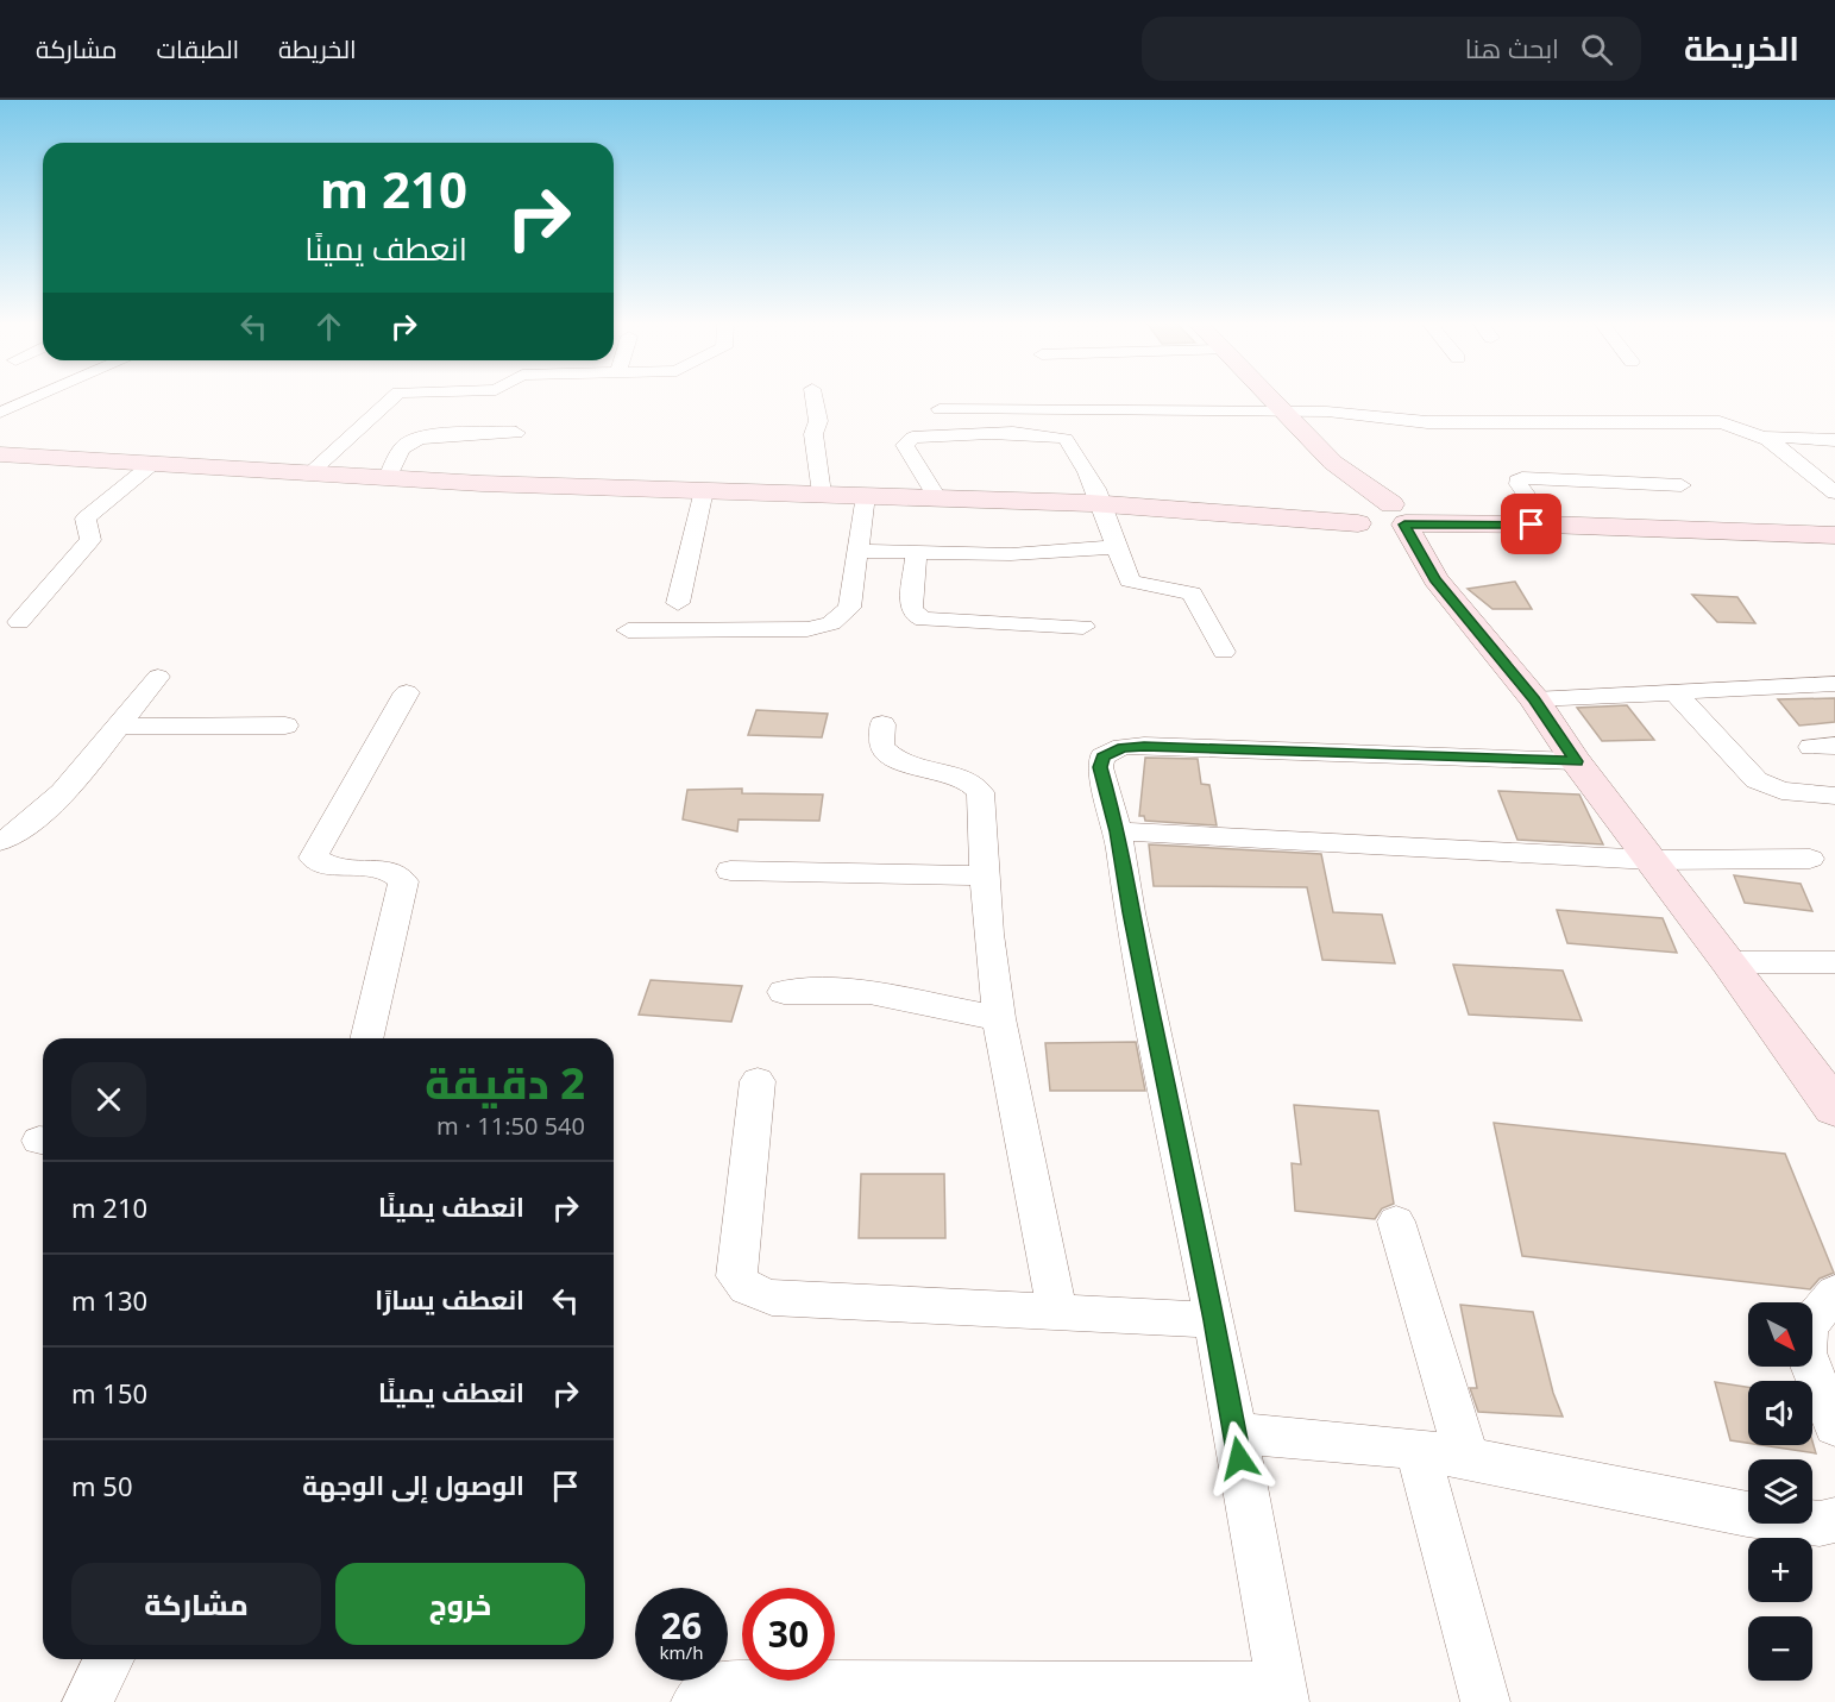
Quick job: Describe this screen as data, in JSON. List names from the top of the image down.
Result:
{
  "north": "bottom right",
  "page": {
    "header": "الخريطة",
    "search": "ابحث هنا",
    "nav": ["الخريطة", "الطبقات", "مشاركة"],
    "turn": ["210 m", "انعطف يمينًا"],
    "heading": ["2 دقيقة", "540 m · 11:50"],
    "list": [
      {
        "name": "انعطف يمينًا",
        "value": "210 m"
      },
      {
        "name": "انعطف يسارًا",
        "value": "130 m"
      },
      {
        "name": "انعطف يمينًا",
        "value": "150 m"
      },
      {
        "name": "الوصول إلى الوجهة",
        "value": "50 m"
      }
    ],
    "map_buttons": ["+", "−"],
    "buttons": ["خروج", "مشاركة"],
    "speed": "26 km/h",
    "limit": "30"
  }
}
